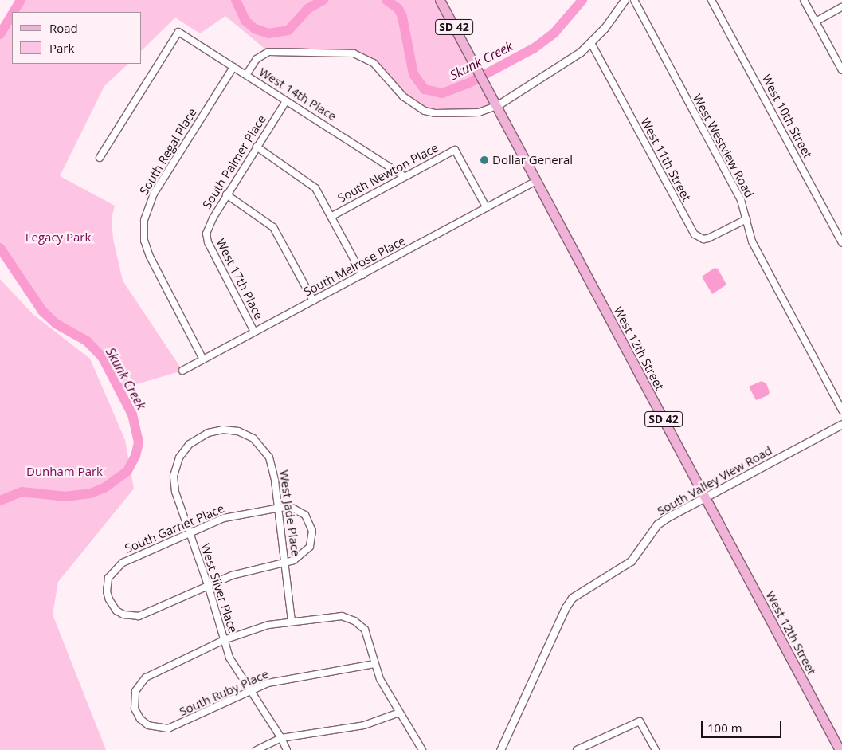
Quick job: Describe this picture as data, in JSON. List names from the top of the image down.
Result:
{
  "streets": {
    "main road": ["SD 42", "West 12th Street"],
    "street": [
      "West 14th Place",
      "West 10th Street",
      "West Westview Road",
      "South Regal Place",
      "West 11th Street",
      "South Palmer Place",
      "South Newton Place",
      "South Melrose Place",
      "West 17th Place",
      "South Valley View Road",
      "West Jade Place",
      "South Garnet Place",
      "West Silver Place",
      "South Ruby Place"
    ]
  },
  "crossings": [
    ["West 14th Place", "South Regal Place"],
    ["West 14th Place", "South Palmer Place"],
    ["West 14th Place", "South Newton Place"],
    ["West Westview Road", "West 11th Street"],
    ["South Regal Place", "South Melrose Place"],
    ["South Palmer Place", "West 17th Place"],
    ["South Newton Place", "South Melrose Place"],
    ["South Melrose Place", "West 17th Place"],
    ["South Melrose Place", "West 12th Street"],
    ["West 12th Street", "South Valley View Road"],
    ["West Jade Place", "South Garnet Place"],
    ["West Jade Place", "West Silver Place"],
    ["South Garnet Place", "West Silver Place"],
    ["West Silver Place", "South Ruby Place"]
  ],
  "water": ["Skunk Creek"],
  "parks": ["Legacy Park", "Dunham Park"],
  "places": ["Dollar General"],
  "legend": ["Road", "Park"],
  "scale_bar": "100 m"
}
